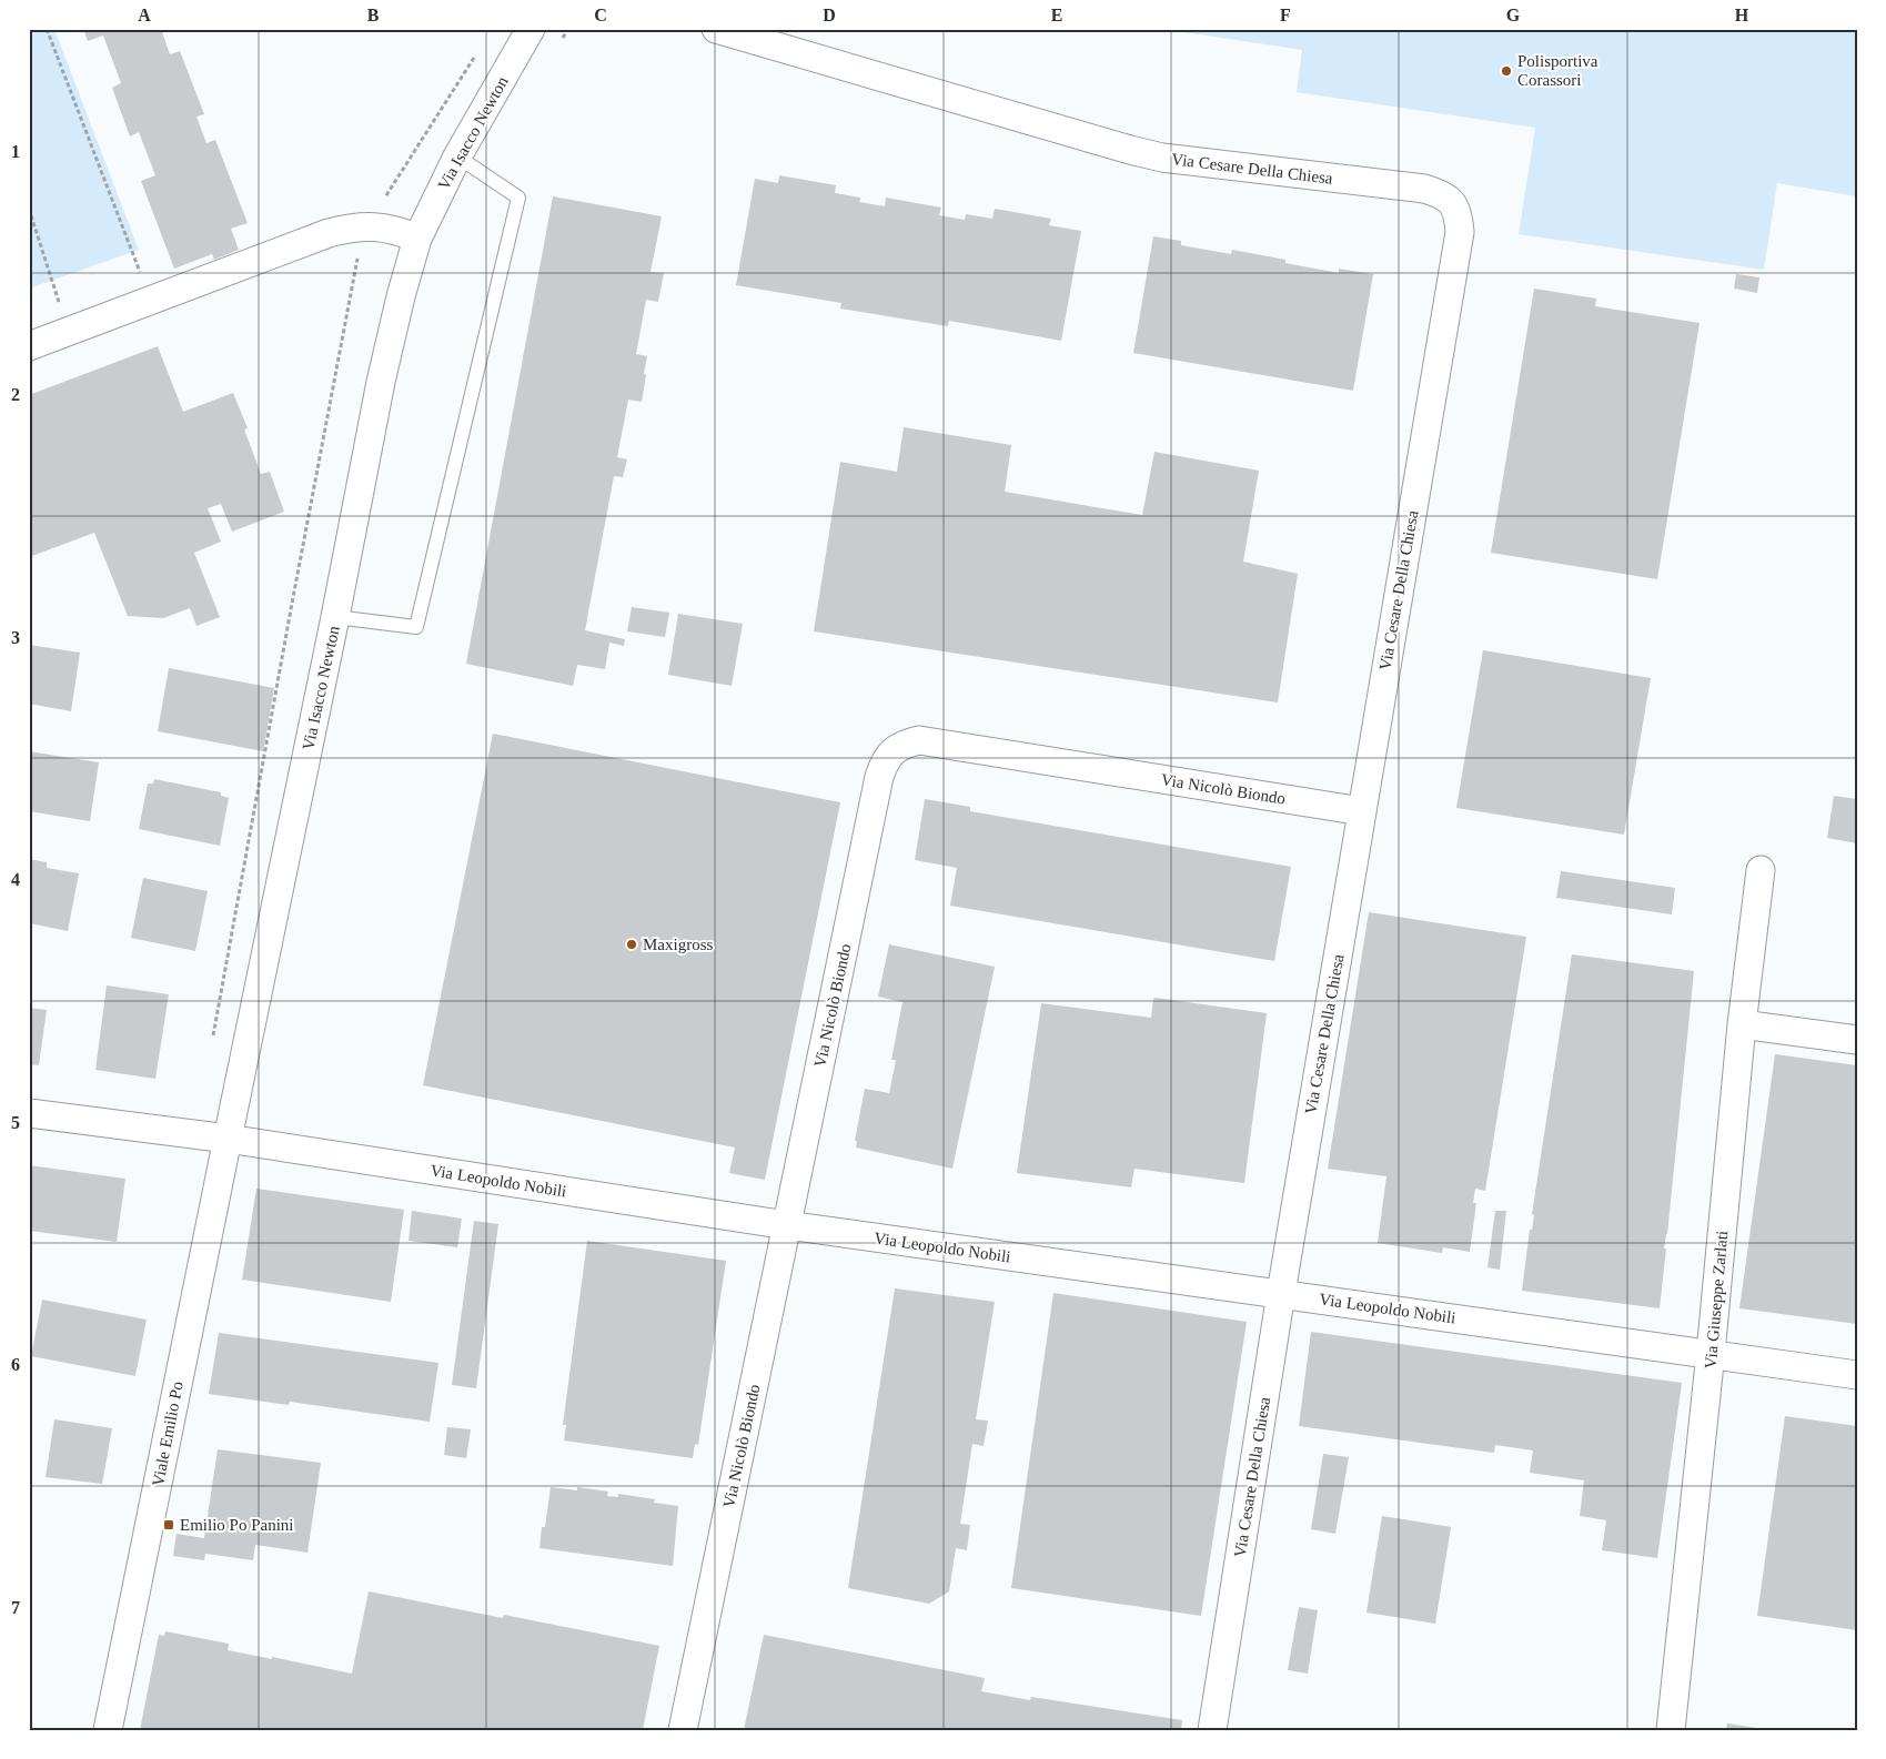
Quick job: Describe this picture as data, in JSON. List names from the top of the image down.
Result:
{
  "streets": {
    "street": [
      "Via Isacco Newton",
      "Via Cesare Della Chiesa",
      "Via Nicolò Biondo",
      "Via Leopoldo Nobili",
      "Via Giuseppe Zarlati",
      "Viale Emilio Po"
    ]
  },
  "crossings": [
    ["Via Isacco Newton", "Via Leopoldo Nobili"],
    ["Via Isacco Newton", "Viale Emilio Po"],
    ["Via Cesare Della Chiesa", "Via Nicolò Biondo"],
    ["Via Cesare Della Chiesa", "Via Leopoldo Nobili"],
    ["Via Nicolò Biondo", "Via Leopoldo Nobili"],
    ["Via Leopoldo Nobili", "Via Giuseppe Zarlati"],
    ["Via Leopoldo Nobili", "Viale Emilio Po"]
  ],
  "places": {
    "other": ["Polisportiva Corassori", "Maxigross"],
    "transit": ["Emilio Po Panini"]
  },
  "grid": {
    "columns": [
      "A",
      "B",
      "C",
      "D",
      "E",
      "F",
      "G",
      "H"
    ],
    "rows": [
      "1",
      "2",
      "3",
      "4",
      "5",
      "6",
      "7"
    ]
  }
}
